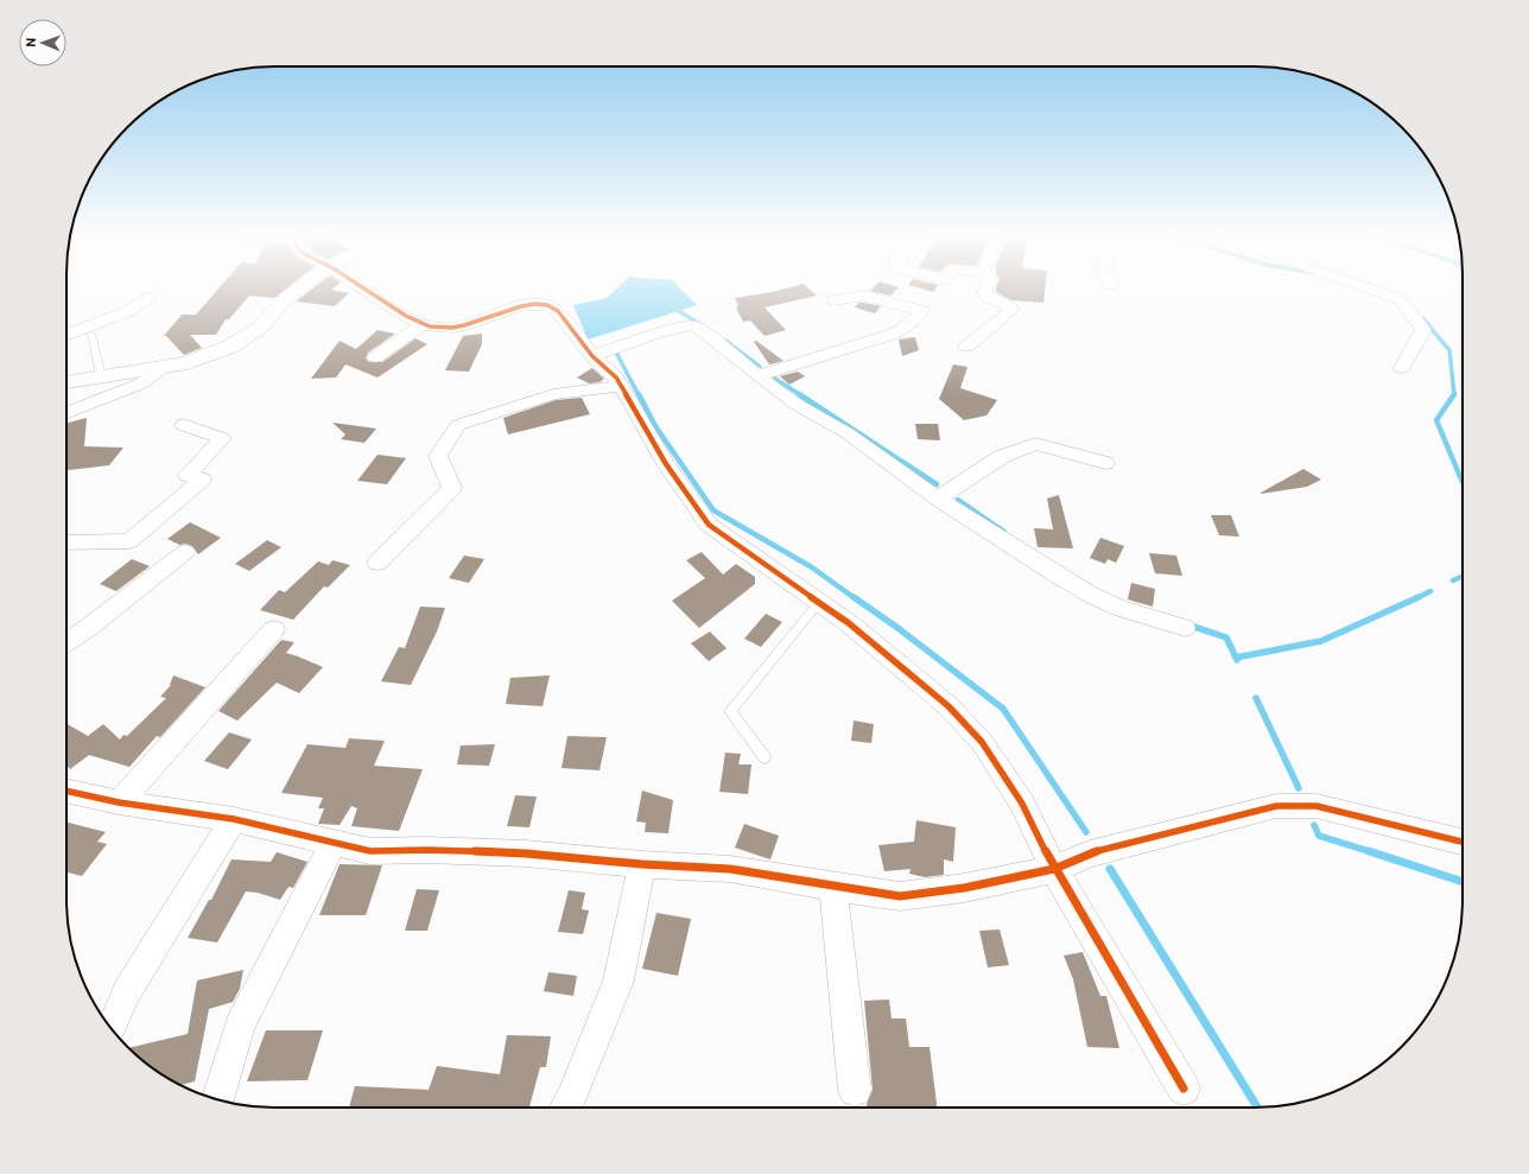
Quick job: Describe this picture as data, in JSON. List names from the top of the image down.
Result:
{
  "north": "left"
}
